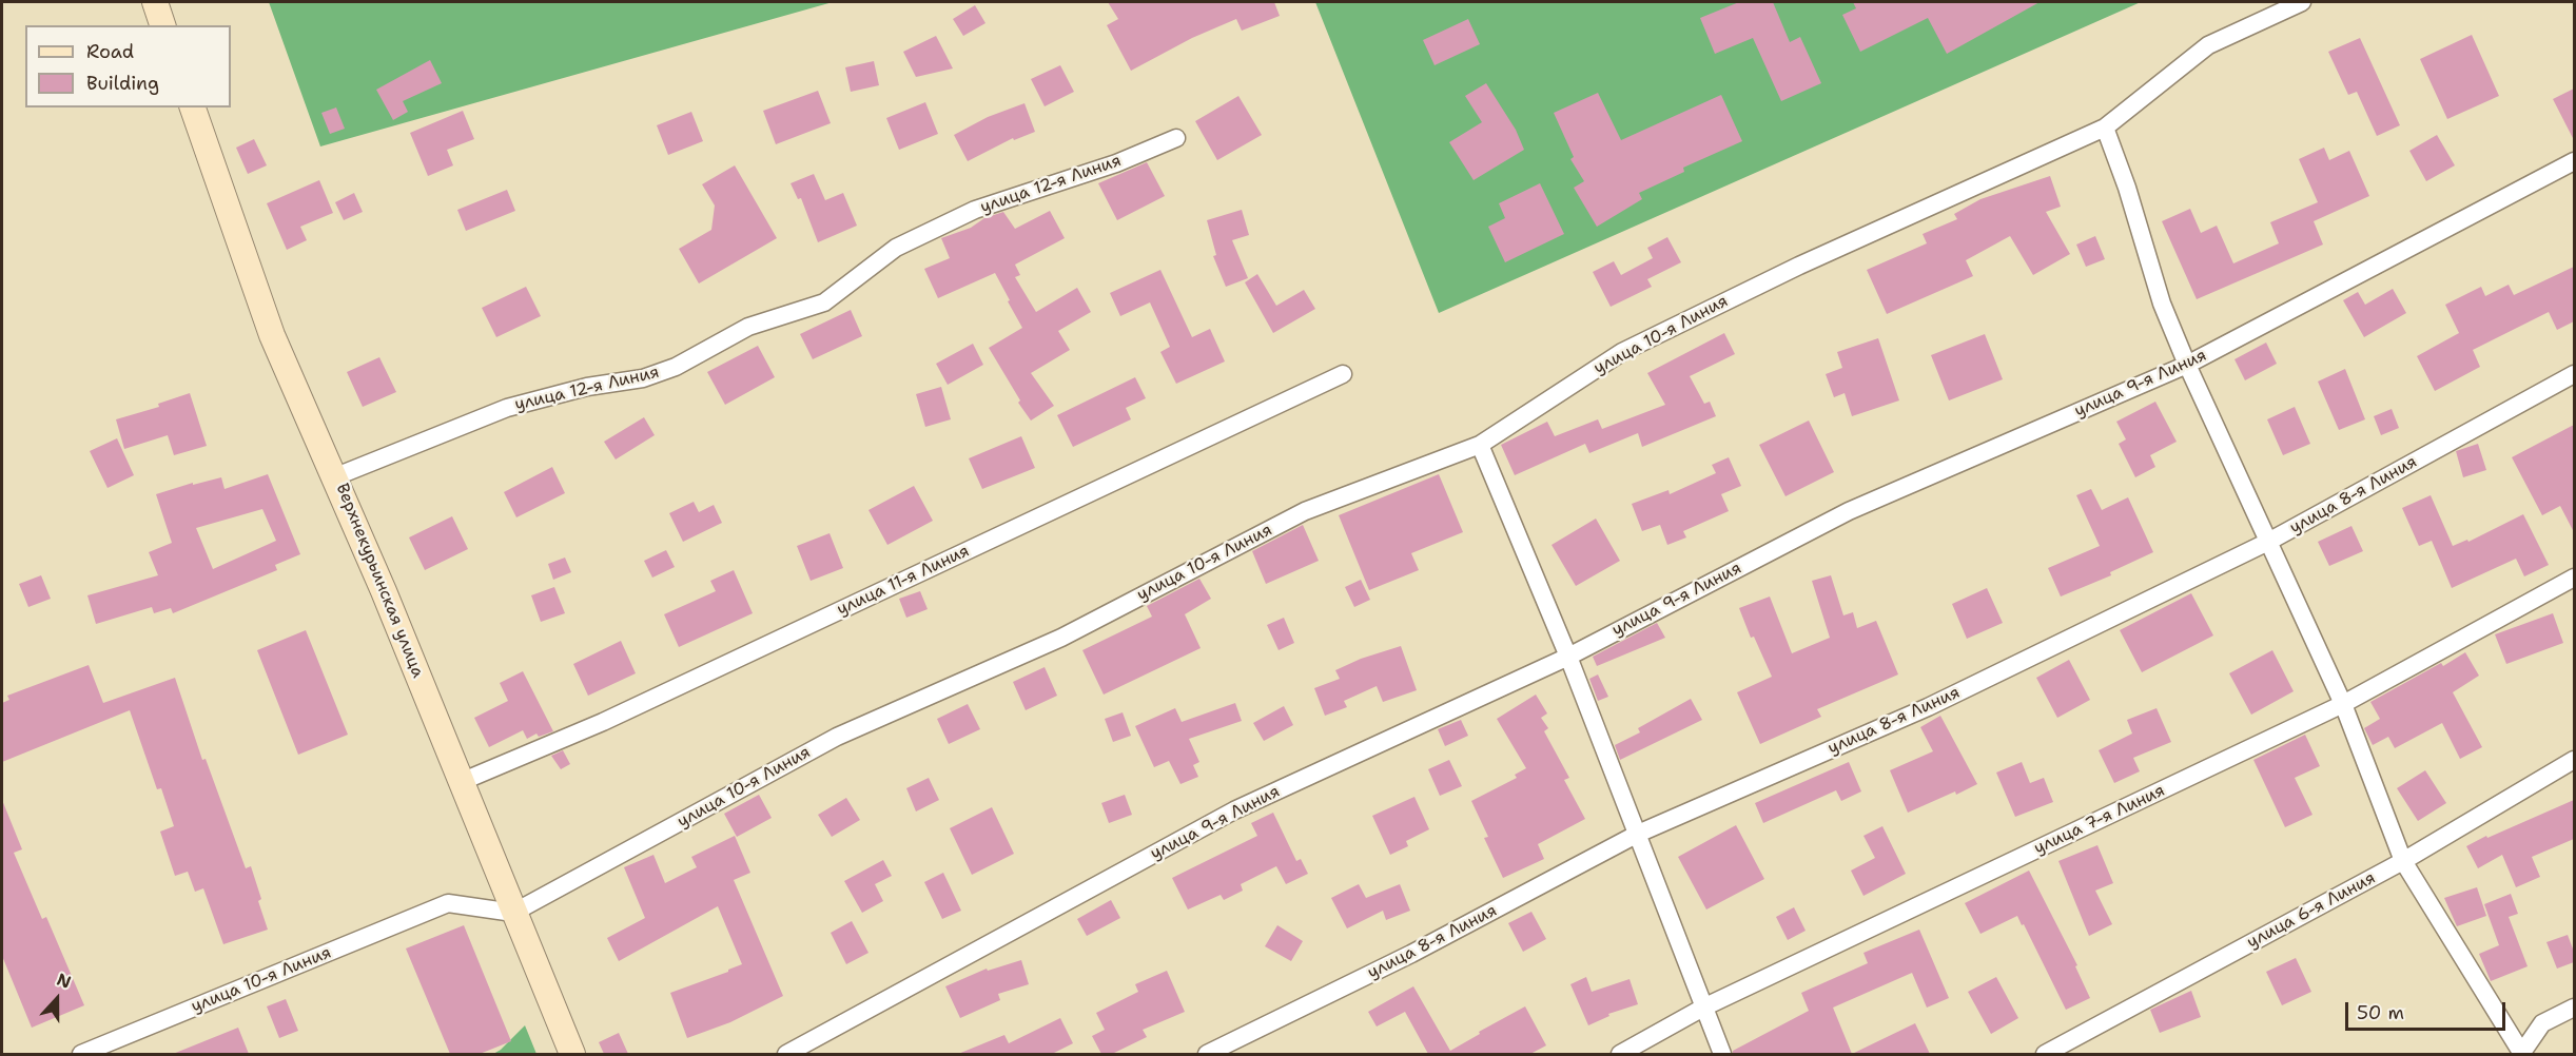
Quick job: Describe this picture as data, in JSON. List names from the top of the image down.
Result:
{
  "streets": {
    "street": [
      "улица 12-я Линия",
      "улица 10-я Линия",
      "улица 9-я Линия",
      "улица 8-я Линия",
      "Верхнекурьинская улица",
      "улица 11-я Линия",
      "улица 7-я Линия",
      "улица 6-я Линия"
    ]
  },
  "crossings": [
    ["улица 12-я Линия", "Верхнекурьинская улица"],
    ["улица 10-я Линия", "Верхнекурьинская улица"],
    ["Верхнекурьинская улица", "улица 11-я Линия"]
  ],
  "legend": ["Road", "Building"],
  "scale_bar": "50 m",
  "north": "top"
}
